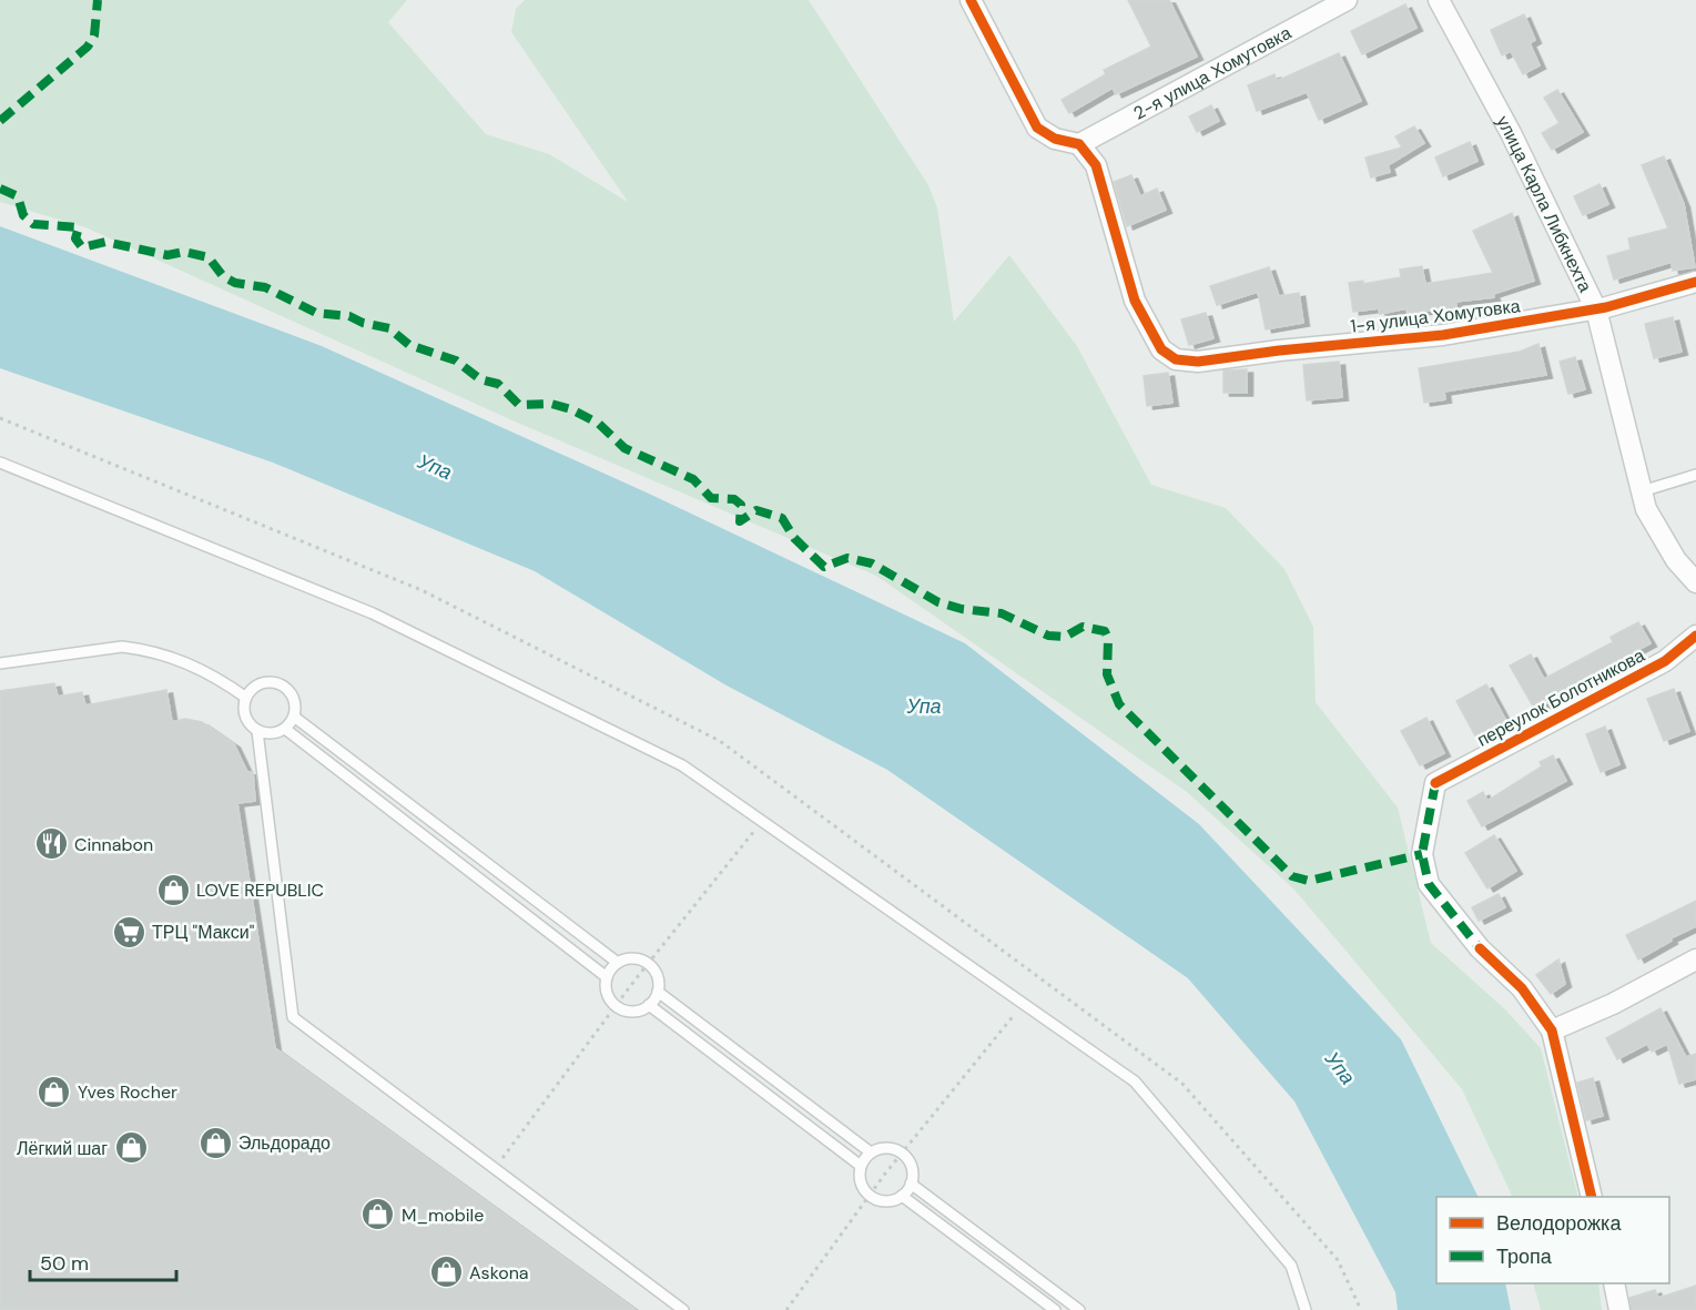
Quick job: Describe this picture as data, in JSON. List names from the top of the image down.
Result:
{
  "streets": {
    "street": [
      "2-я улица Хомутовка",
      "улица Карла Либкнехта",
      "1-я улица Хомутовка",
      "переулок Болотникова"
    ]
  },
  "crossings": [
    ["2-я улица Хомутовка", "1-я улица Хомутовка"],
    ["улица Карла Либкнехта", "1-я улица Хомутовка"]
  ],
  "water": ["Упа"],
  "places": {
    "restaurant": ["Cinnabon"],
    "shop": [
      "LOVE REPUBLIC",
      "Yves Rocher",
      "Эльдорадо",
      "Лёгкий шаг",
      "M_mobile",
      "Askona"
    ],
    "supermarket": ["ТРЦ \"Макси\""]
  },
  "legend": ["Велодорожка", "Тропа"],
  "scale_bar": "50 m"
}
